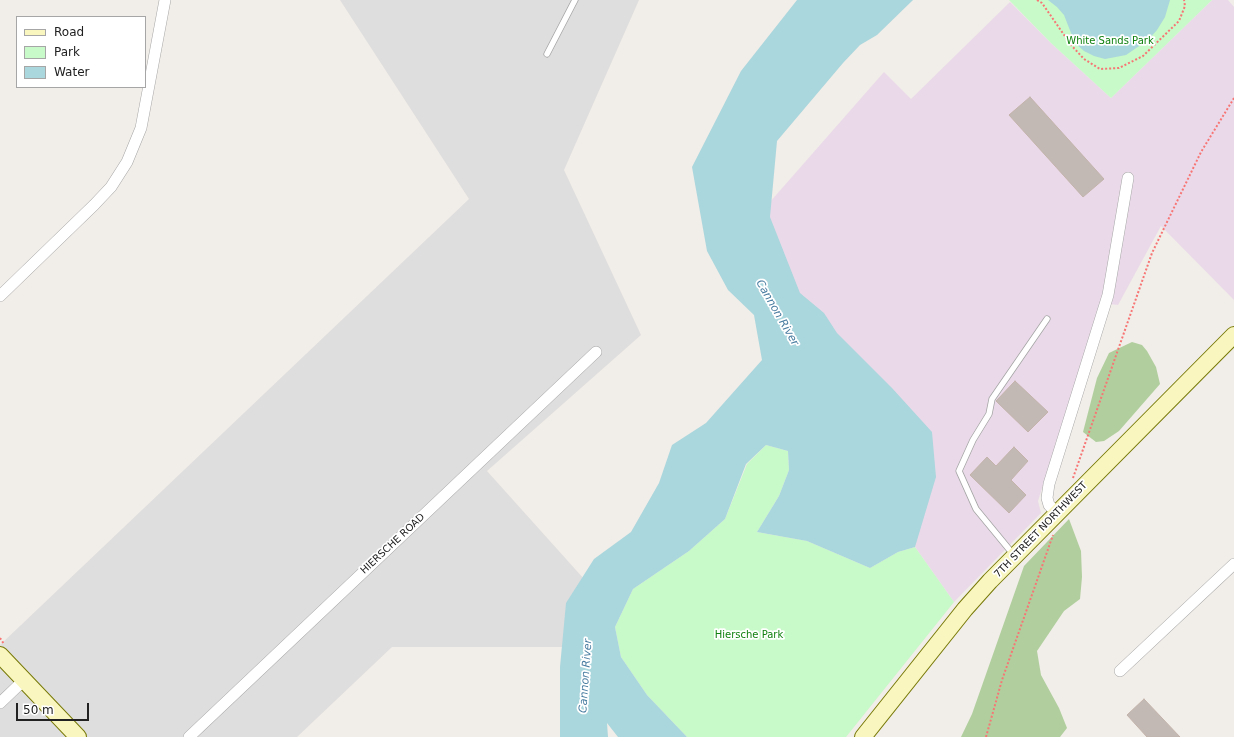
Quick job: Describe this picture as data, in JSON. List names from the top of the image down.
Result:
{
  "streets": {
    "street": ["7TH STREET NORTHWEST", "HIERSCHE ROAD"]
  },
  "water": ["Cannon River"],
  "parks": ["White Sands Park", "Hiersche Park"],
  "legend": ["Road", "Park", "Water"],
  "scale_bar": "50 m"
}
